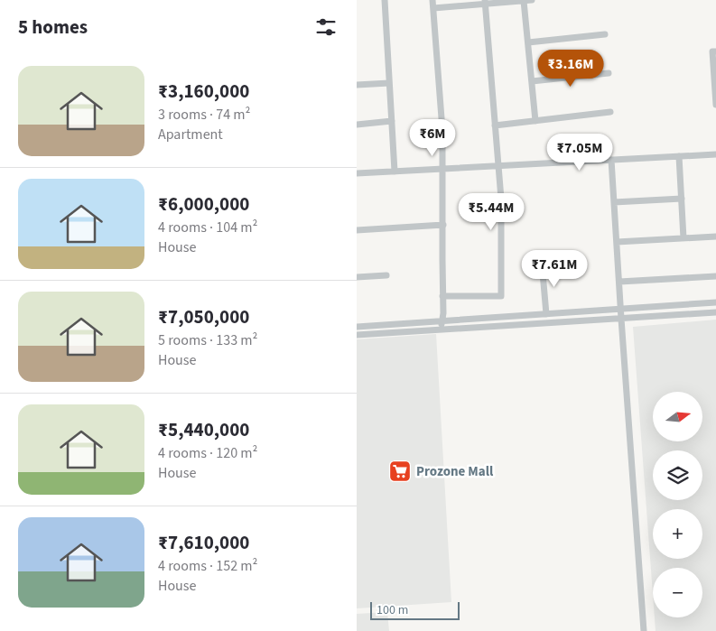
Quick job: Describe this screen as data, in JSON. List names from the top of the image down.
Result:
{
  "places": {
    "supermarket": ["Prozone Mall"]
  },
  "scale_bar": "100 m",
  "north": "right",
  "page": {
    "heading": "5 homes",
    "price": [
      "₹3.16M",
      "₹6M",
      "₹7.05M",
      "₹5.44M",
      "₹7.61M"
    ],
    "list": [
      {
        "name": "₹3,160,000",
        "note": "3 rooms · 74 m² · Apartment"
      },
      {
        "name": "₹6,000,000",
        "note": "4 rooms · 104 m² · House"
      },
      {
        "name": "₹7,050,000",
        "note": "5 rooms · 133 m² · House"
      },
      {
        "name": "₹5,440,000",
        "note": "4 rooms · 120 m² · House"
      },
      {
        "name": "₹7,610,000",
        "note": "4 rooms · 152 m² · House"
      }
    ],
    "map_buttons": ["+", "−"],
    "scale": "100 m"
  }
}
